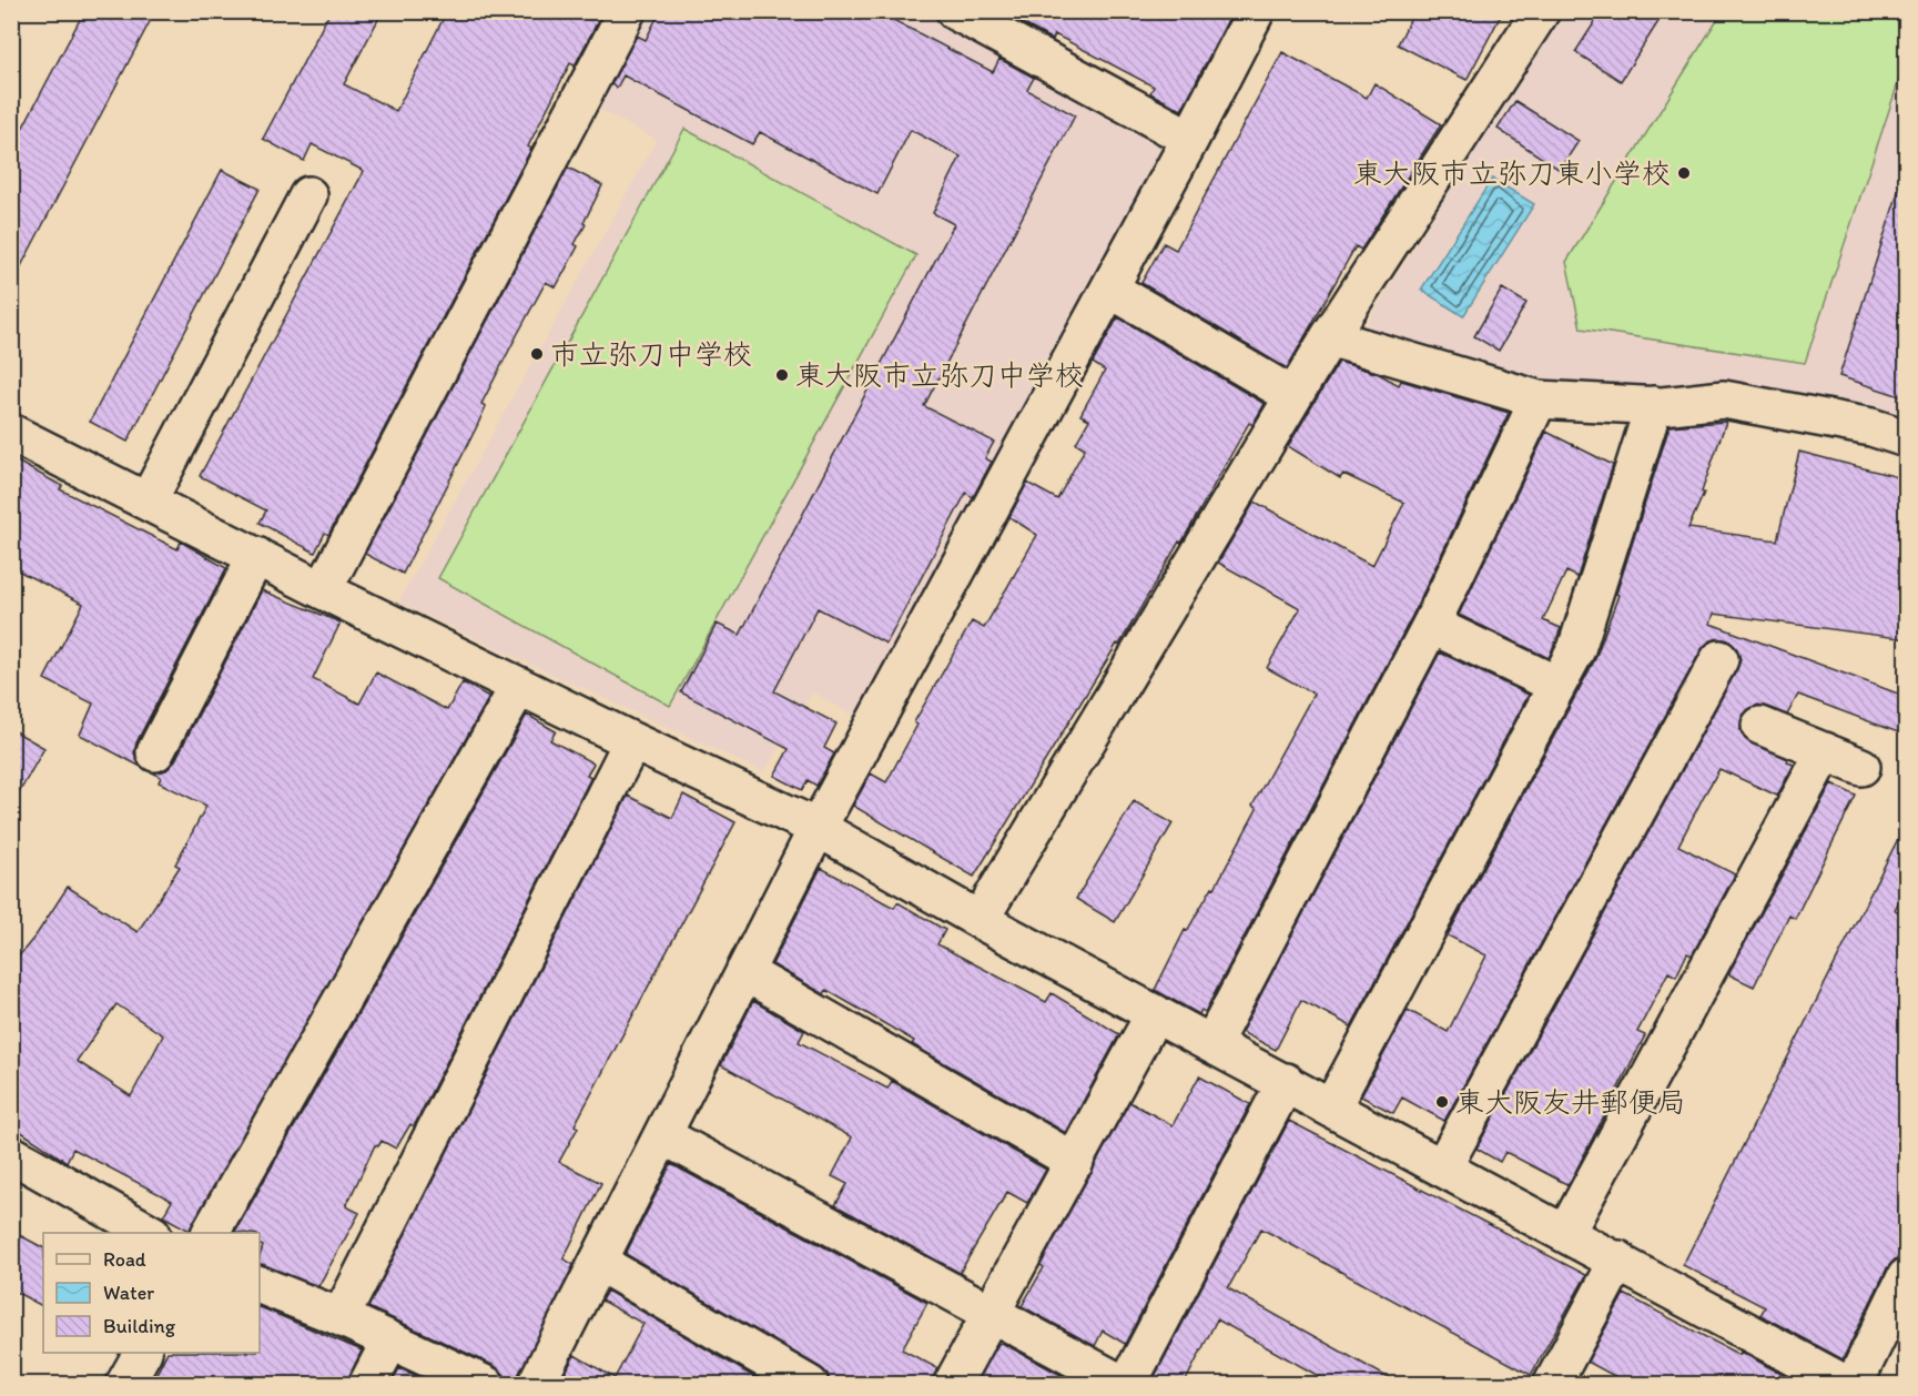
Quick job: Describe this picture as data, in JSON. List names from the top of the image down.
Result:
{
  "places": [
    "東大阪市立弥刀東小学校",
    "市立弥刀中学校",
    "東大阪市立弥刀中学校",
    "東大阪友井郵便局"
  ],
  "legend": ["Road", "Water", "Building"]
}
